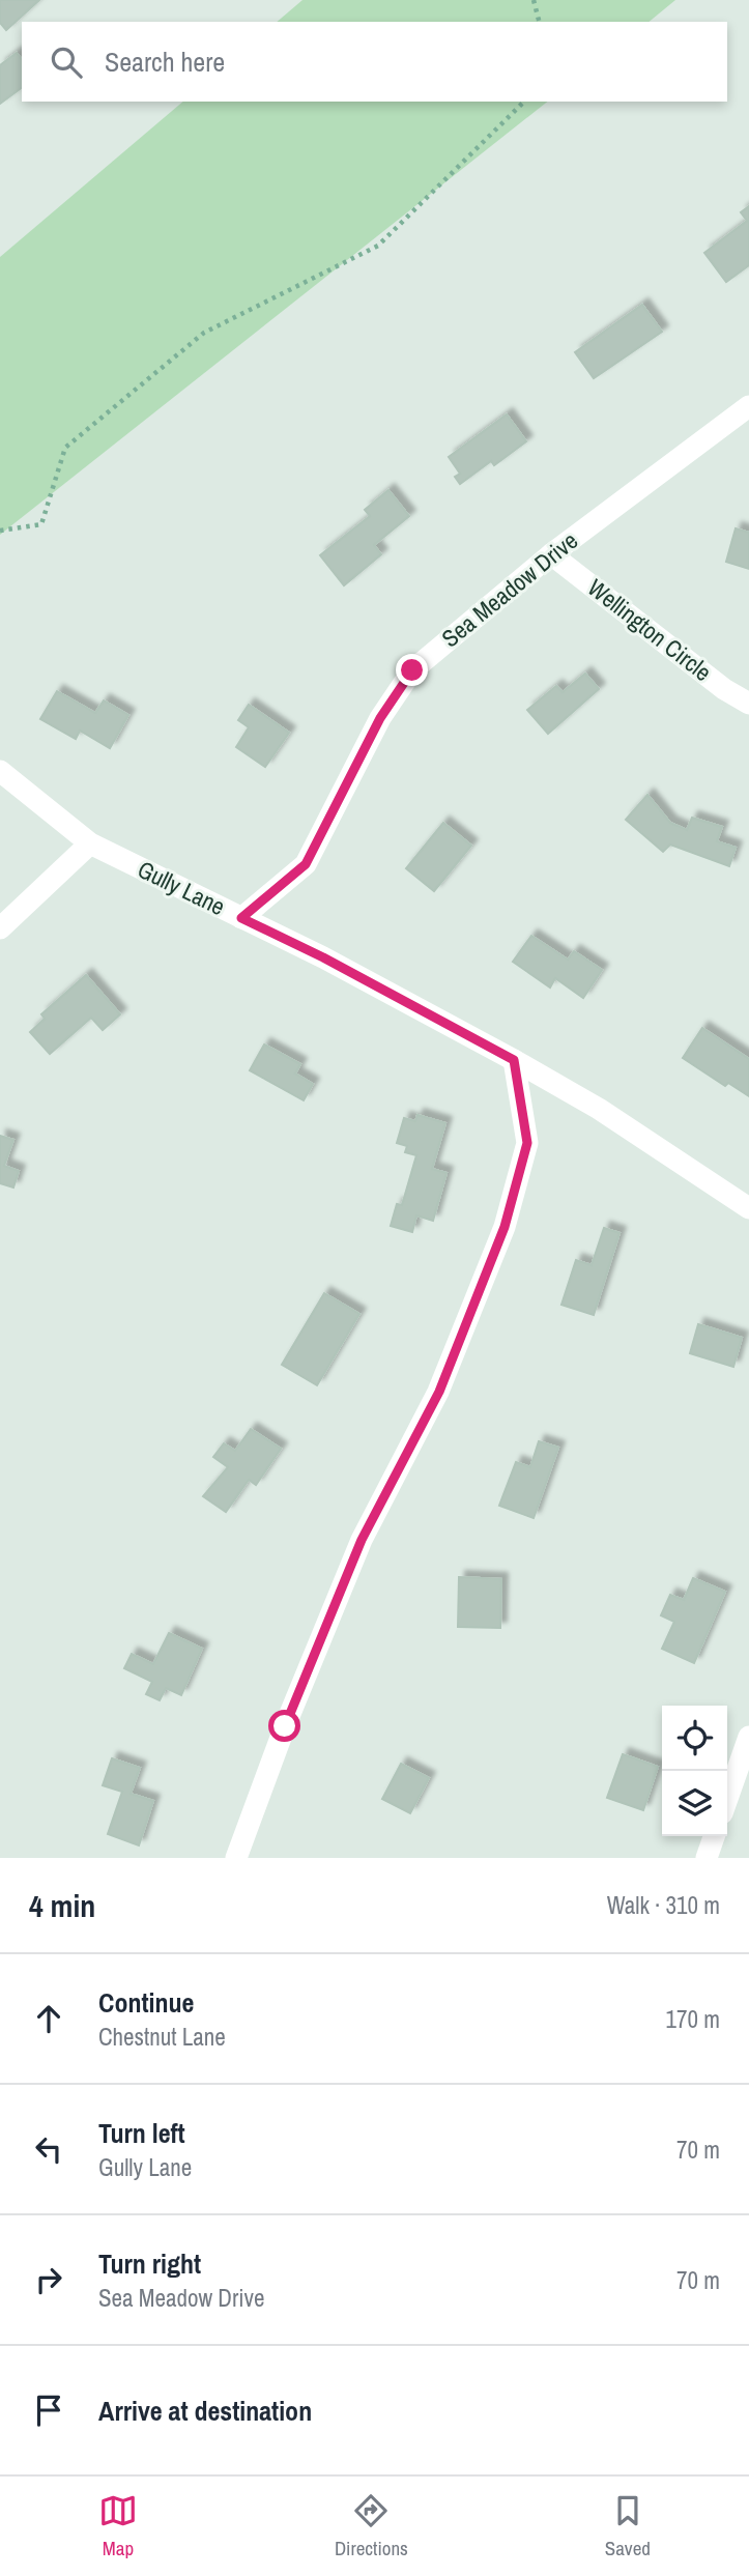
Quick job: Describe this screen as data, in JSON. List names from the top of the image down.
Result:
{
  "streets": {
    "street": ["Sea Meadow Drive", "Wellington Circle", "Gully Lane"]
  },
  "crossings": [
    ["Sea Meadow Drive", "Wellington Circle"],
    ["Sea Meadow Drive", "Gully Lane"]
  ],
  "page": {
    "search": "Search here",
    "heading": ["4 min", "Walk · 310 m"],
    "list": [
      ["Continue", "Chestnut Lane", "170 m"],
      ["Turn left", "Gully Lane", "70 m"],
      ["Turn right", "Sea Meadow Drive", "70 m"],
      "Arrive at destination"
    ],
    "nav": ["Map", "Directions", "Saved"]
  }
}
